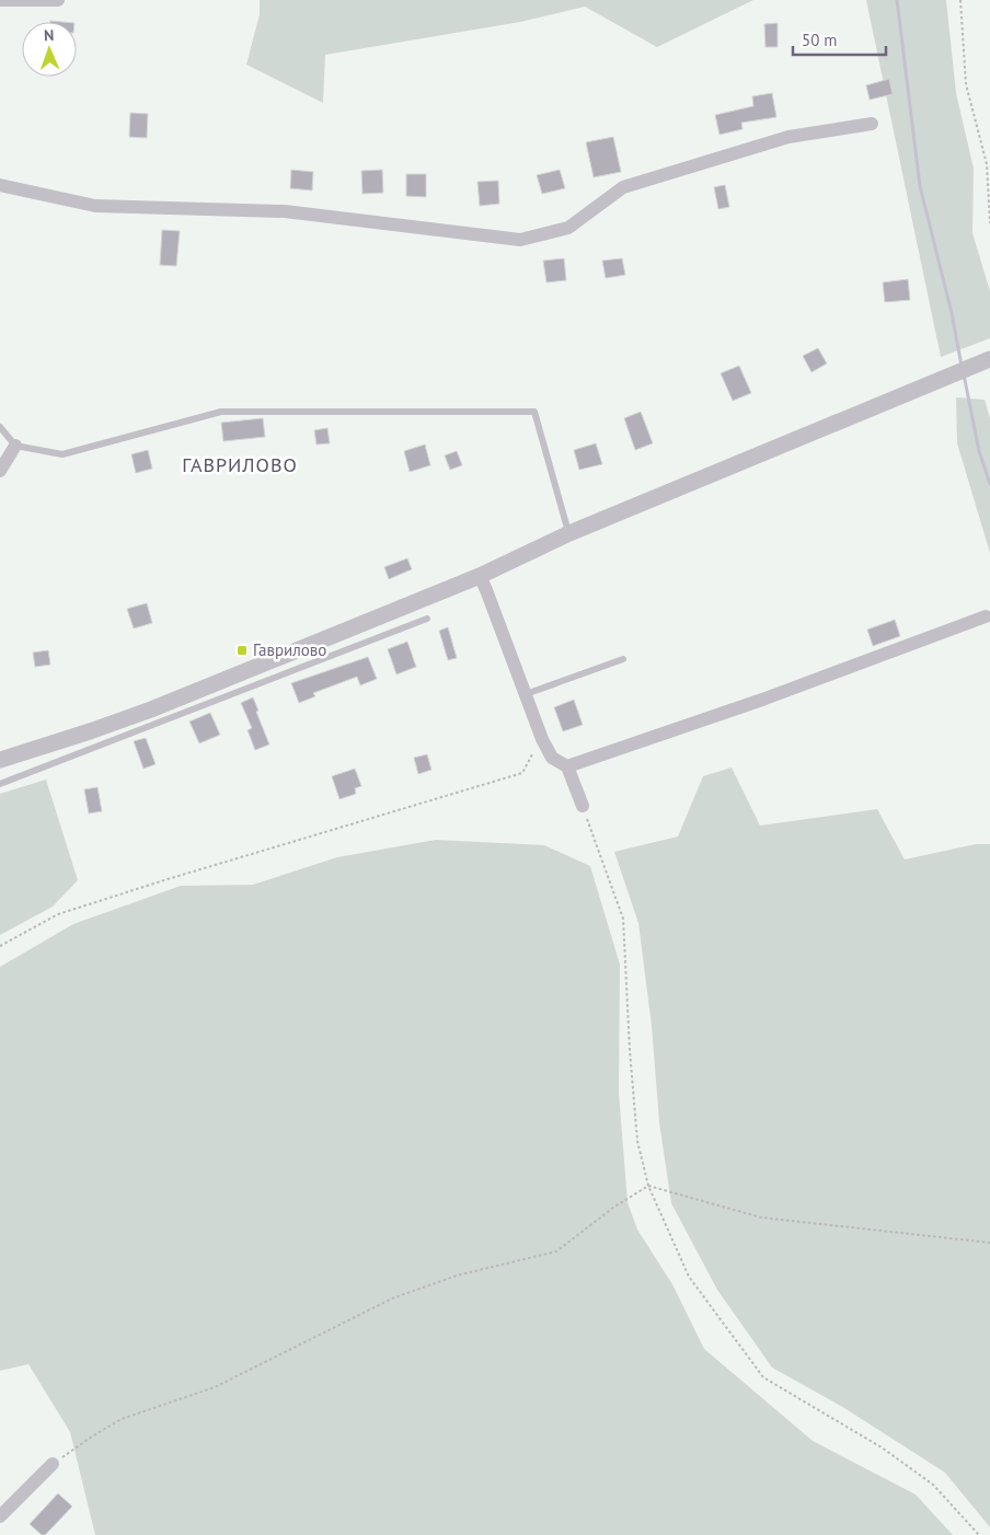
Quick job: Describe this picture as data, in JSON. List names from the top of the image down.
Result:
{
  "districts": ["ГАВРИЛОВО"],
  "places": {
    "transit": ["Гаврилово"]
  },
  "scale_bar": "50 m",
  "north": "top"
}
